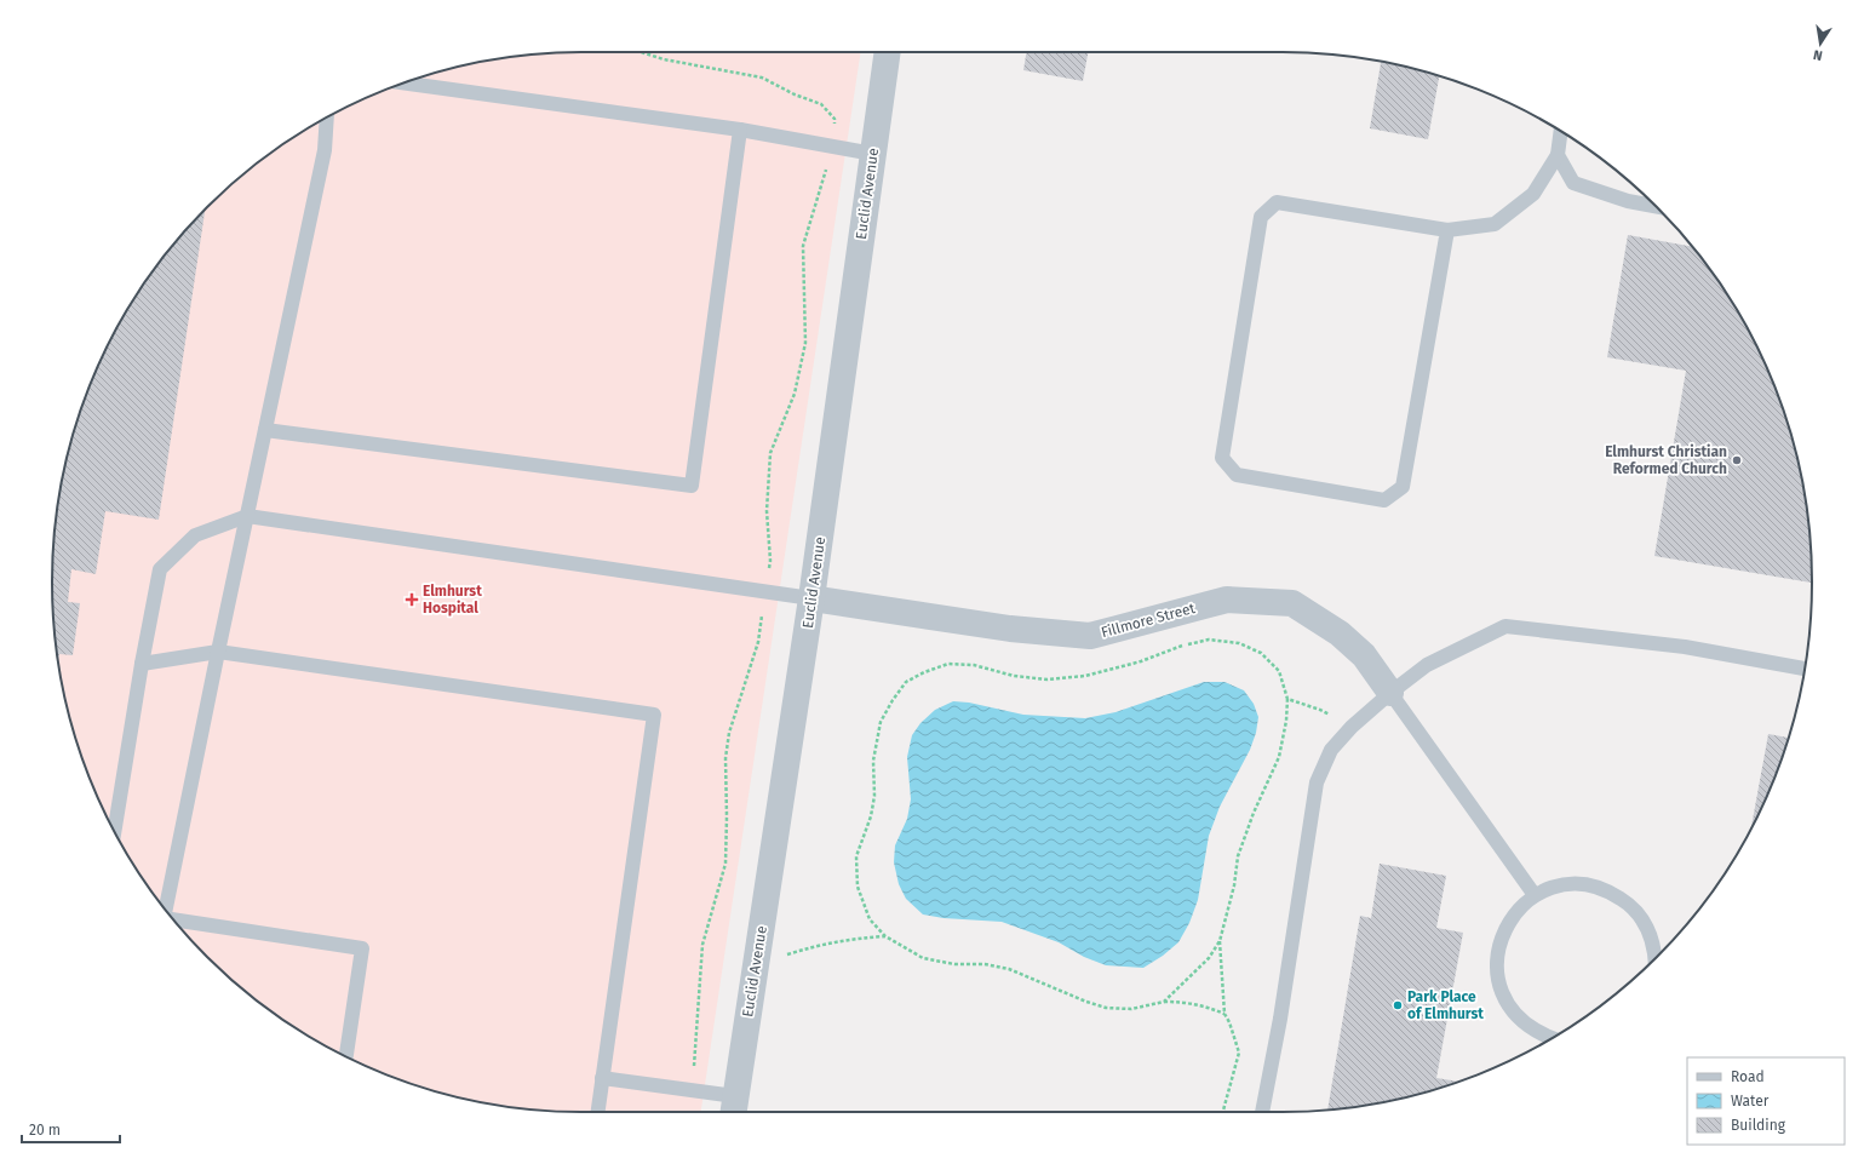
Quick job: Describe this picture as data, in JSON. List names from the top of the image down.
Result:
{
  "streets": {
    "street": ["Euclid Avenue", "Fillmore Street"]
  },
  "crossings": [
    ["Euclid Avenue", "Fillmore Street"]
  ],
  "places": {
    "other": ["Elmhurst Christian Reformed Church", "Park Place of Elmhurst"],
    "health": ["Elmhurst Hospital"]
  },
  "legend": ["Road", "Water", "Building"],
  "scale_bar": "20 m",
  "north": "bottom"
}
